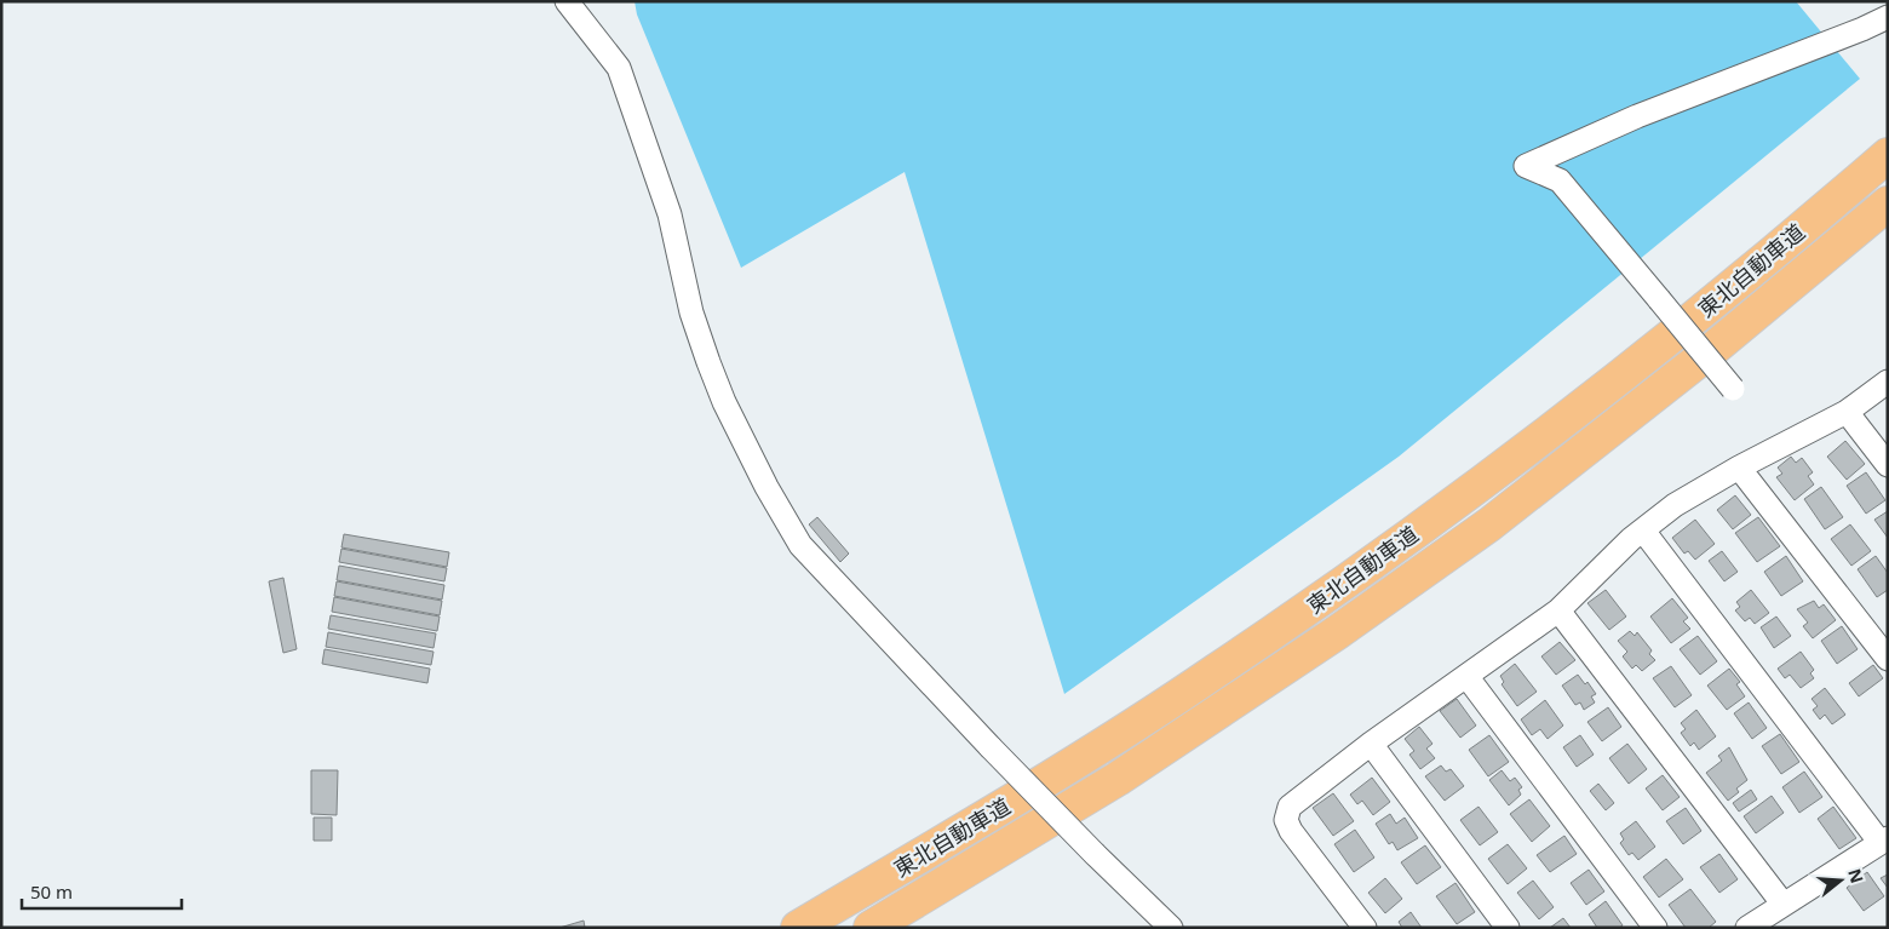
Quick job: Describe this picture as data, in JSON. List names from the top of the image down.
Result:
{
  "streets": {
    "highway": ["東北自動車道"]
  },
  "scale_bar": "50 m",
  "north": "right"
}
